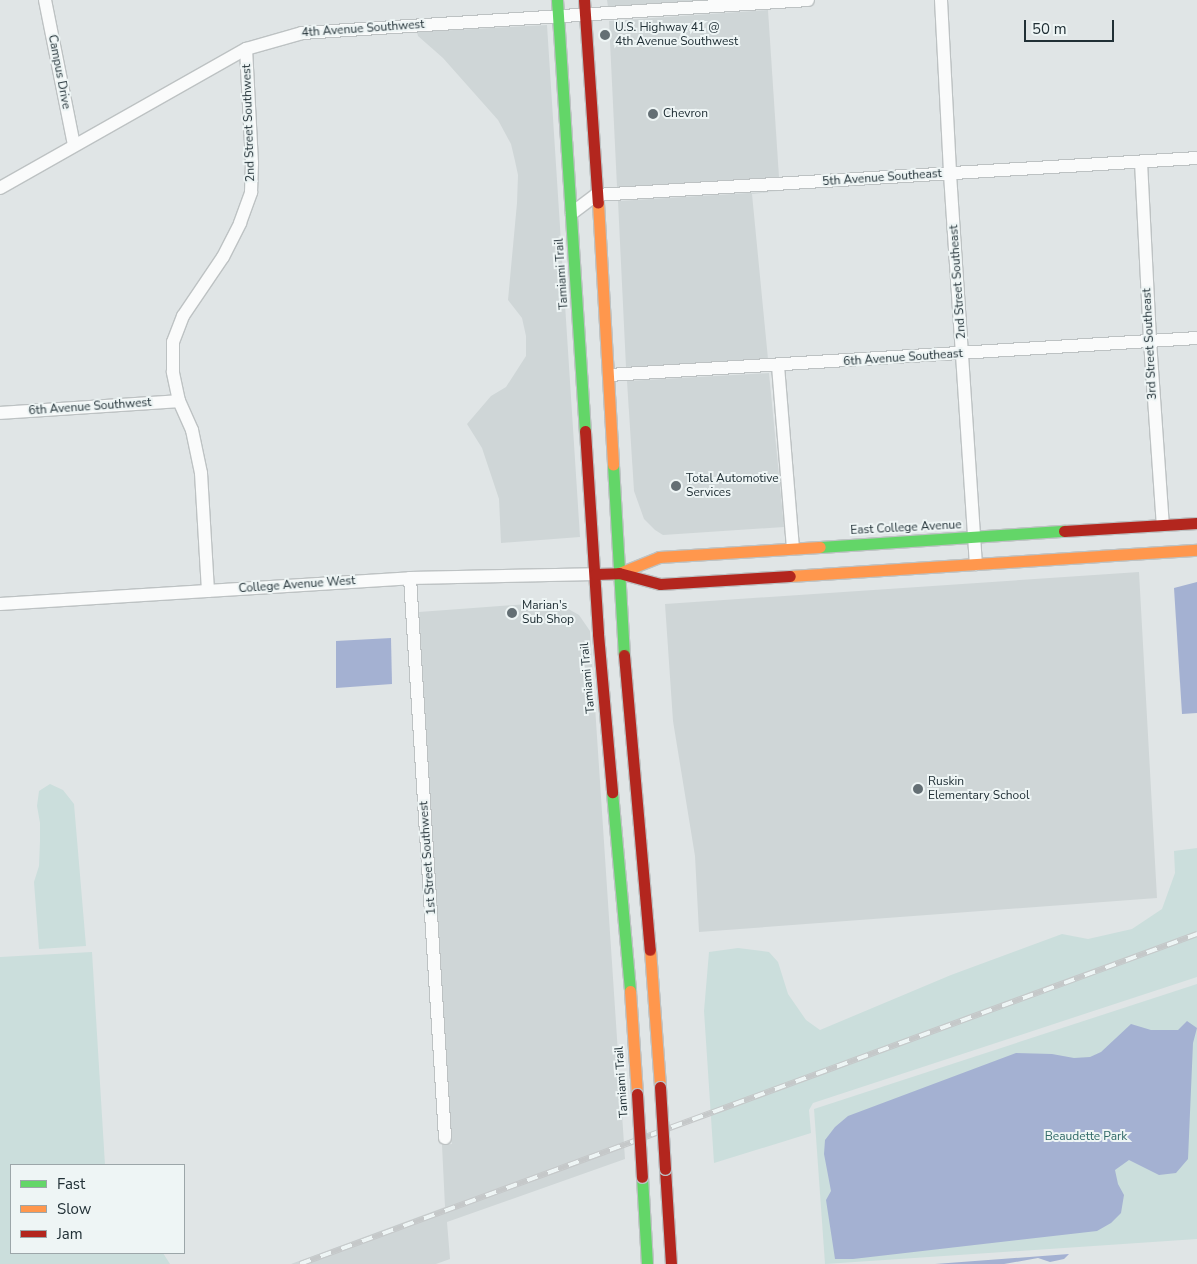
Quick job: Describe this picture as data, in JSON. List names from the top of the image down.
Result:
{
  "streets": {
    "main road": ["Tamiami Trail", "East College Avenue"],
    "street": [
      "4th Avenue Southwest",
      "Campus Drive",
      "2nd Street Southwest",
      "5th Avenue Southeast",
      "2nd Street Southeast",
      "3rd Street Southeast",
      "6th Avenue Southeast",
      "6th Avenue Southwest",
      "College Avenue West",
      "1st Street Southwest"
    ]
  },
  "crossings": [
    ["4th Avenue Southwest", "Campus Drive"],
    ["4th Avenue Southwest", "2nd Street Southwest"],
    ["4th Avenue Southwest", "Tamiami Trail"],
    ["2nd Street Southwest", "6th Avenue Southwest"],
    ["2nd Street Southwest", "College Avenue West"],
    ["5th Avenue Southeast", "2nd Street Southeast"],
    ["5th Avenue Southeast", "3rd Street Southeast"],
    ["Tamiami Trail", "East College Avenue"],
    ["Tamiami Trail", "College Avenue West"],
    ["2nd Street Southeast", "6th Avenue Southeast"],
    ["2nd Street Southeast", "East College Avenue"],
    ["3rd Street Southeast", "6th Avenue Southeast"],
    ["3rd Street Southeast", "East College Avenue"],
    ["East College Avenue", "College Avenue West"],
    ["College Avenue West", "1st Street Southwest"]
  ],
  "parks": ["Beaudette Park"],
  "places": [
    "U.S. Highway 41 @ 4th Avenue Southwest",
    "Chevron",
    "Total Automotive Services",
    "Marian's Sub Shop",
    "Ruskin Elementary School"
  ],
  "legend": ["Fast", "Slow", "Jam"],
  "scale_bar": "50 m"
}
